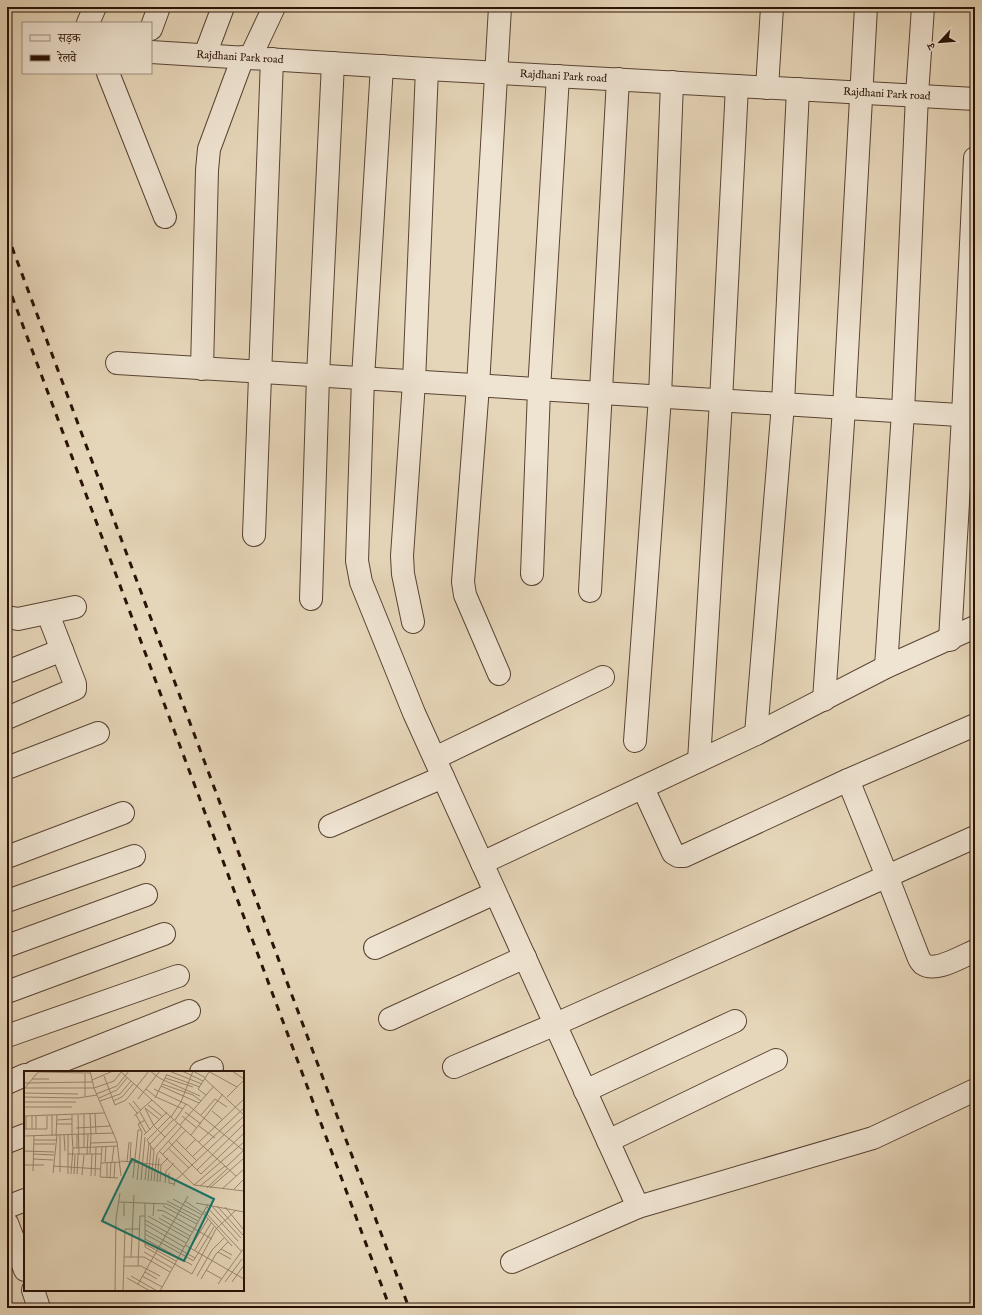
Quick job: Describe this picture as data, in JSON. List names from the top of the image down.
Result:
{
  "streets": {
    "street": ["Rajdhani Park road"]
  },
  "legend": ["सड़क", "रेलवे"],
  "north": "bottom left"
}
